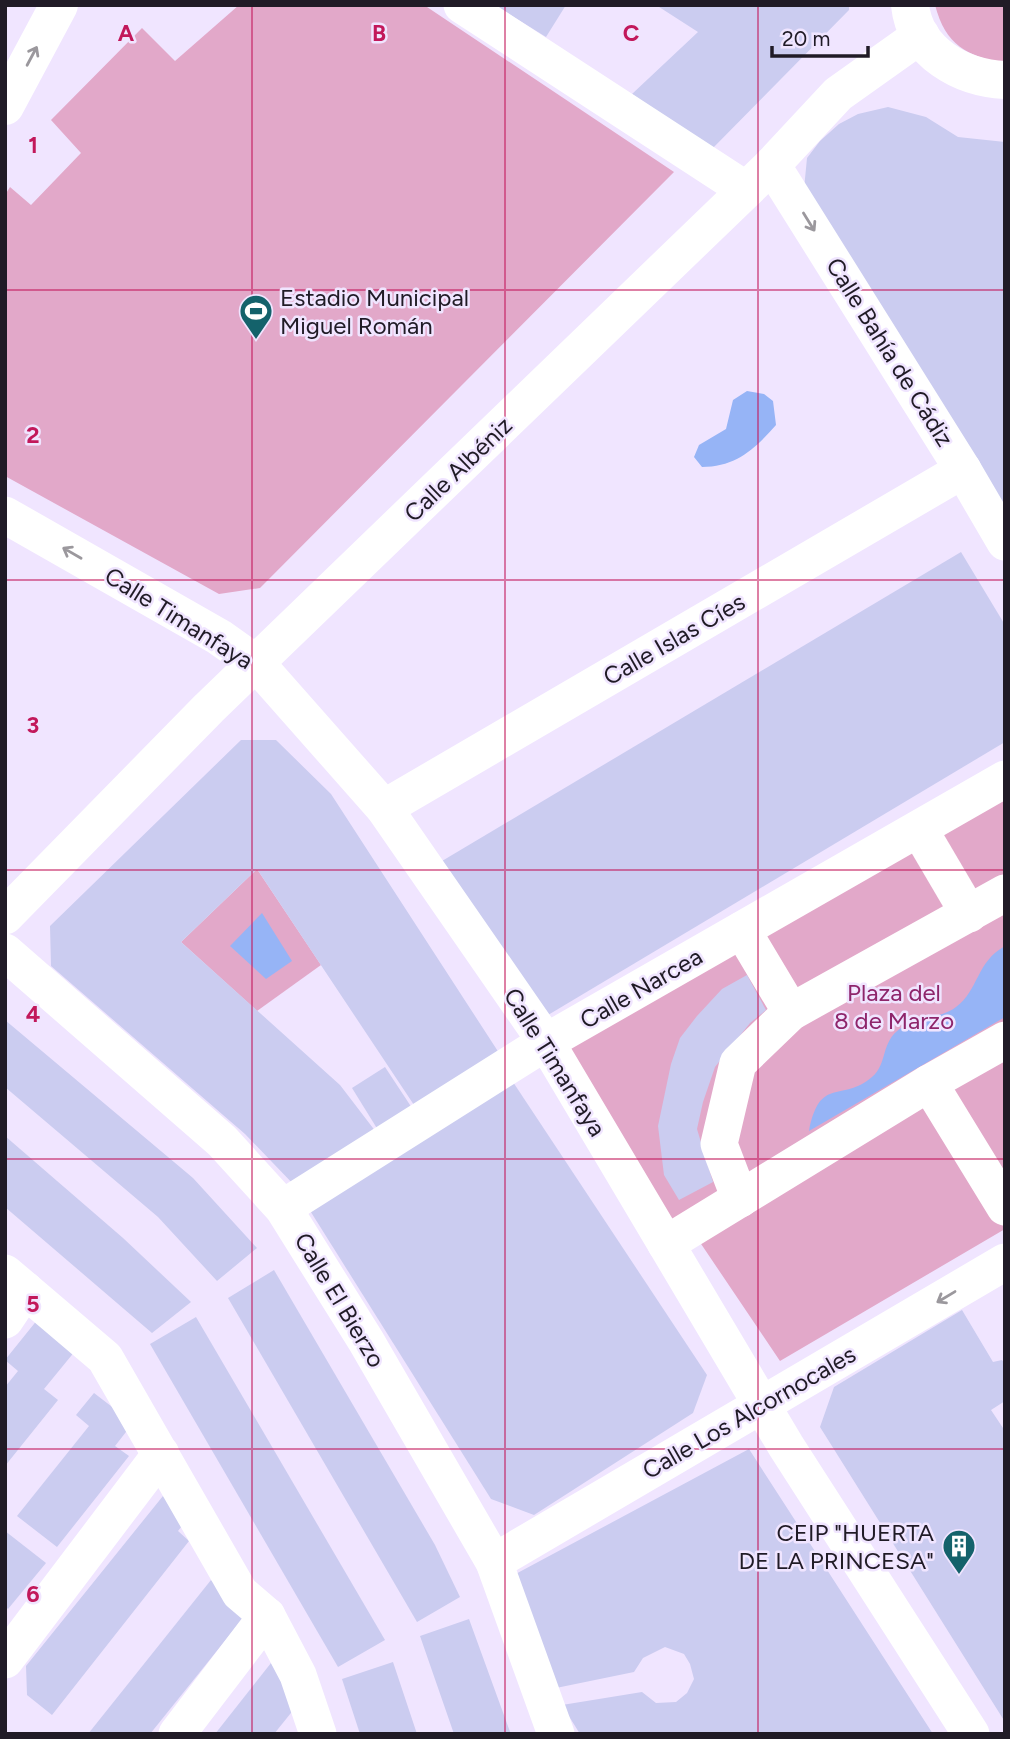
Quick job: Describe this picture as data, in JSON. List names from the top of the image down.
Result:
{
  "streets": {
    "street": [
      "Calle Bahía de Cádiz",
      "Calle Albéniz",
      "Calle Timanfaya",
      "Calle Islas Cíes",
      "Calle Narcea",
      "Calle El Bierzo",
      "Calle Los Alcornocales"
    ]
  },
  "crossings": [
    ["Calle Bahía de Cádiz", "Calle Albéniz"],
    ["Calle Bahía de Cádiz", "Calle Islas Cíes"],
    ["Calle Albéniz", "Calle Timanfaya"],
    ["Calle Timanfaya", "Calle Islas Cíes"],
    ["Calle Timanfaya", "Calle Narcea"],
    ["Calle Timanfaya", "Calle Los Alcornocales"],
    ["Calle Narcea", "Calle El Bierzo"],
    ["Calle El Bierzo", "Calle Los Alcornocales"]
  ],
  "one_way": ["Calle Bahía de Cádiz"],
  "parks": ["Plaza del 8 de Marzo"],
  "places": {
    "sports": ["Estadio Municipal Miguel Román"],
    "building": ["CEIP \"HUERTA DE LA PRINCESA\""]
  },
  "scale_bar": "20 m",
  "grid": {
    "columns": ["A", "B", "C"],
    "rows": [
      "1",
      "2",
      "3",
      "4",
      "5",
      "6"
    ]
  }
}
